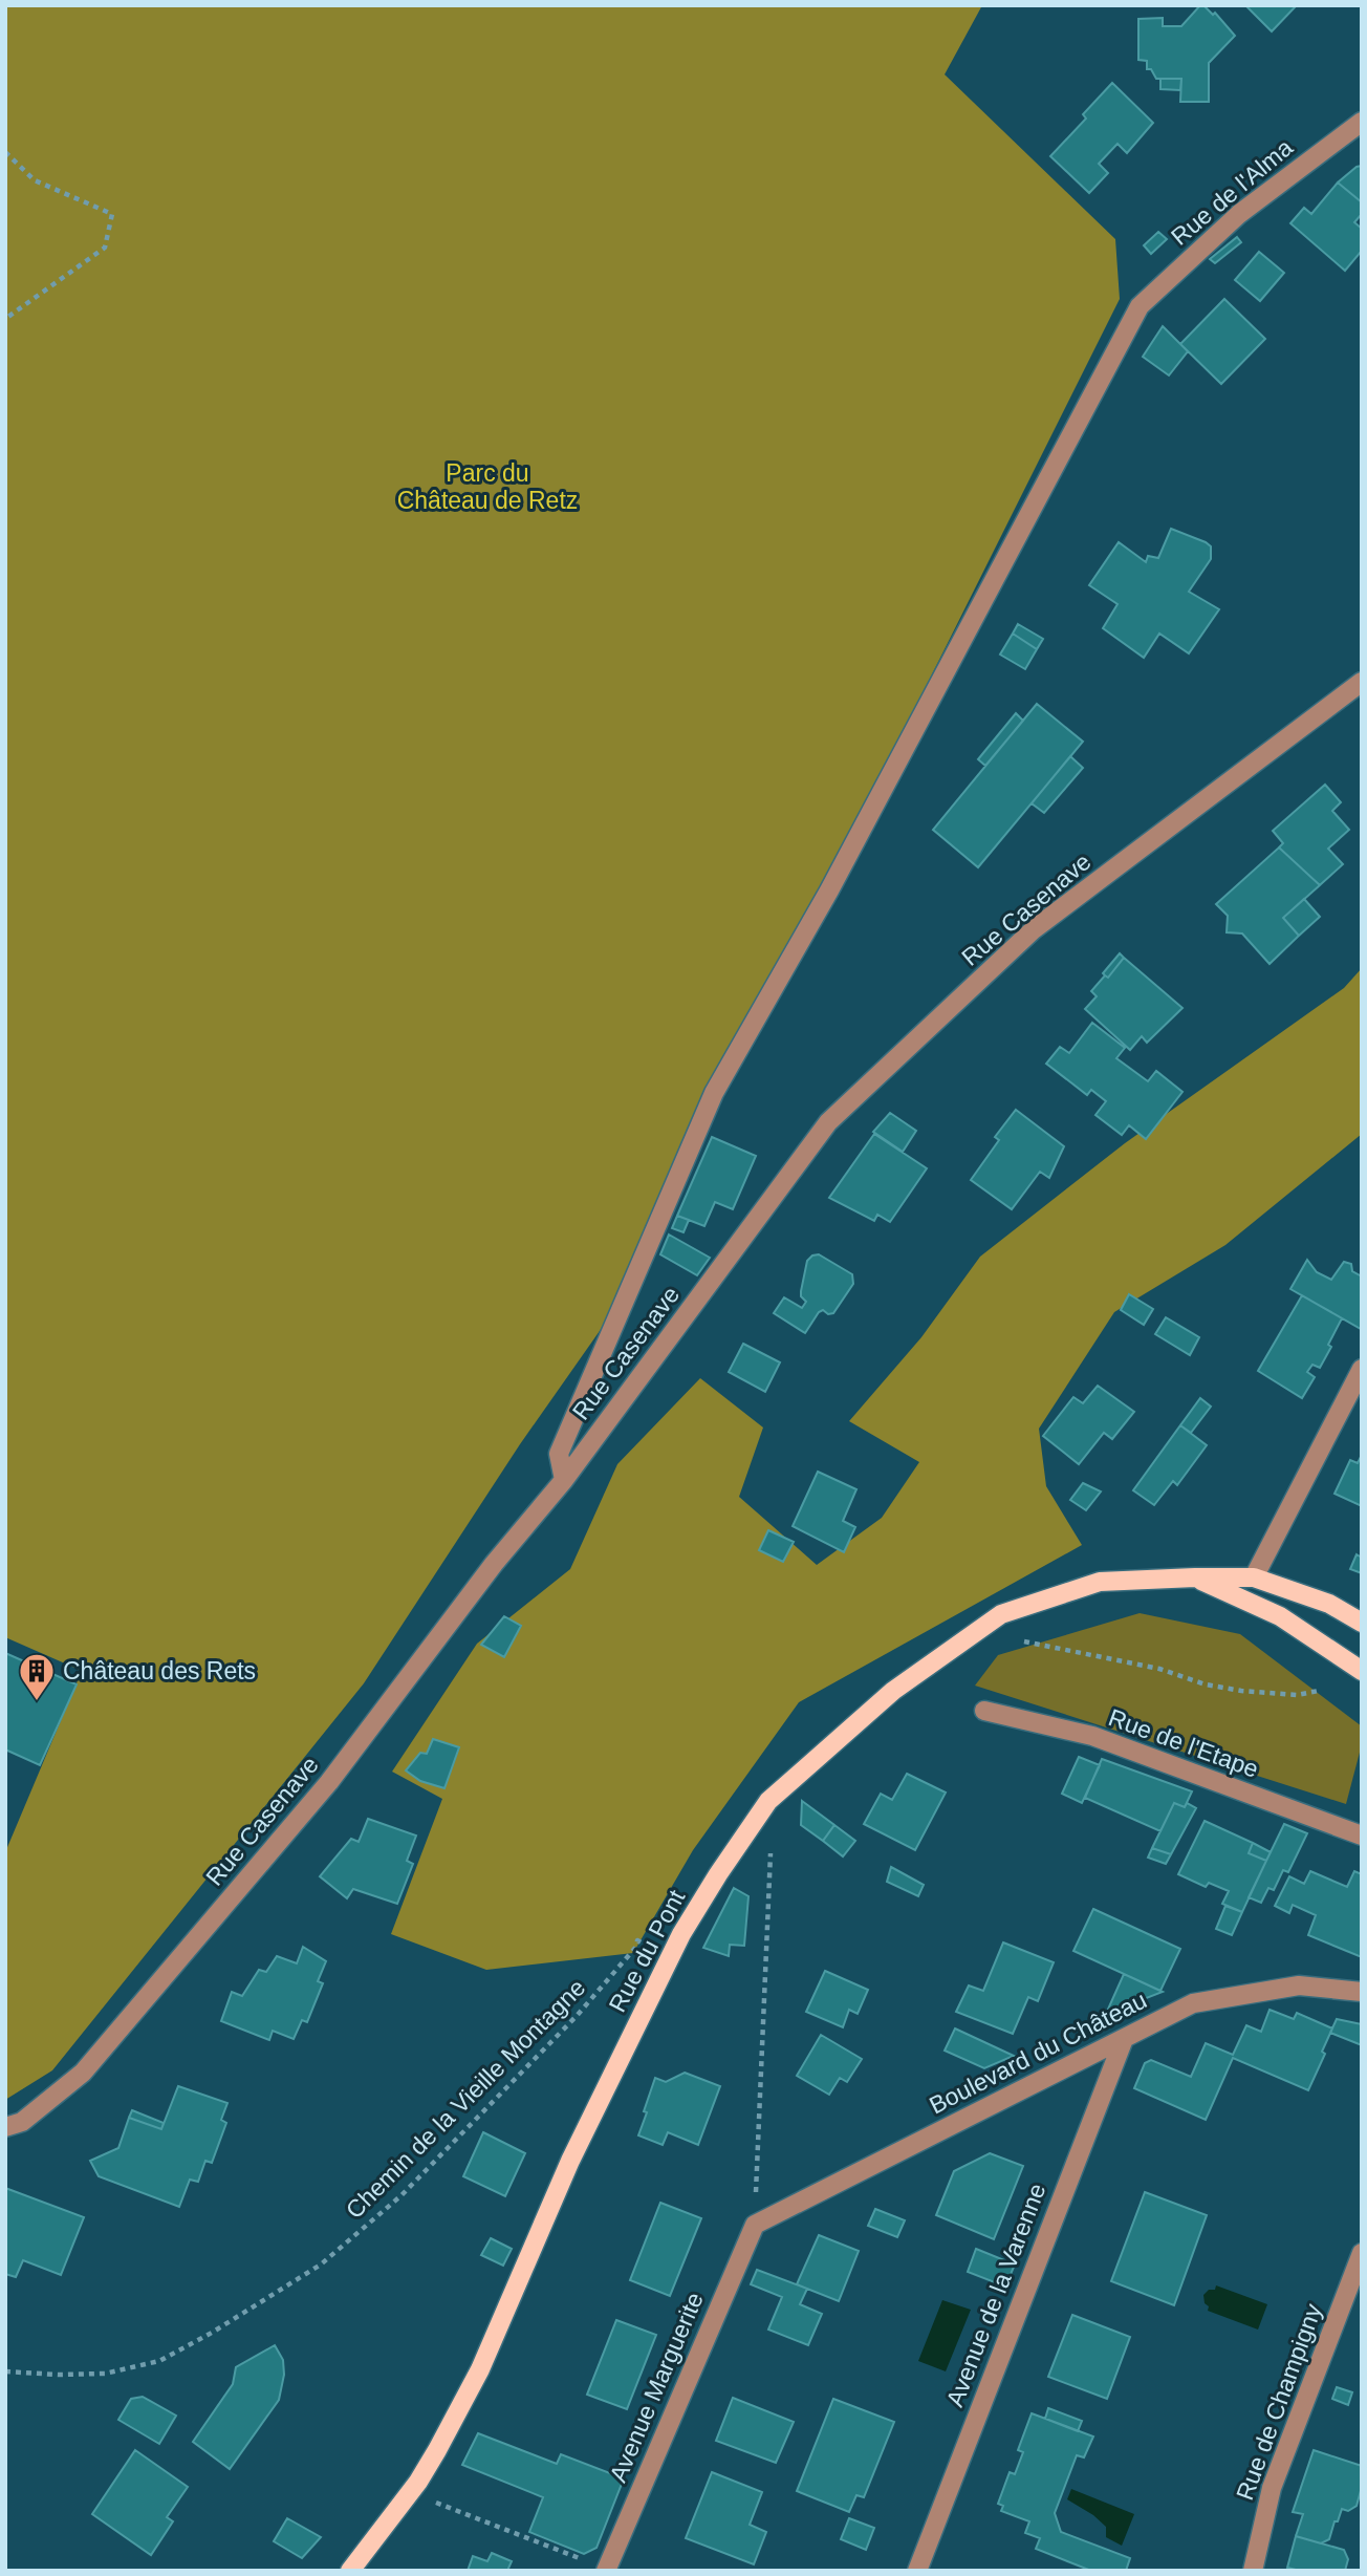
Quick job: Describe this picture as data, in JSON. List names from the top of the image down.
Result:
{
  "streets": {
    "main road": ["Rue du Pont"],
    "street": [
      "Rue de l'Alma",
      "Rue Casenave",
      "Rue de l'Etape",
      "Boulevard du Château",
      "Avenue de la Varenne",
      "Avenue Marguerite",
      "Rue de Champigny"
    ],
    "path": ["Chemin de la Vieille Montagne"]
  },
  "crossings": [
    ["Rue de l'Alma", "Rue Casenave"],
    ["Boulevard du Château", "Avenue de la Varenne"],
    ["Boulevard du Château", "Avenue Marguerite"]
  ],
  "parks": ["Parc du Château de Retz"],
  "places": {
    "building": ["Château des Rets"]
  }
}
